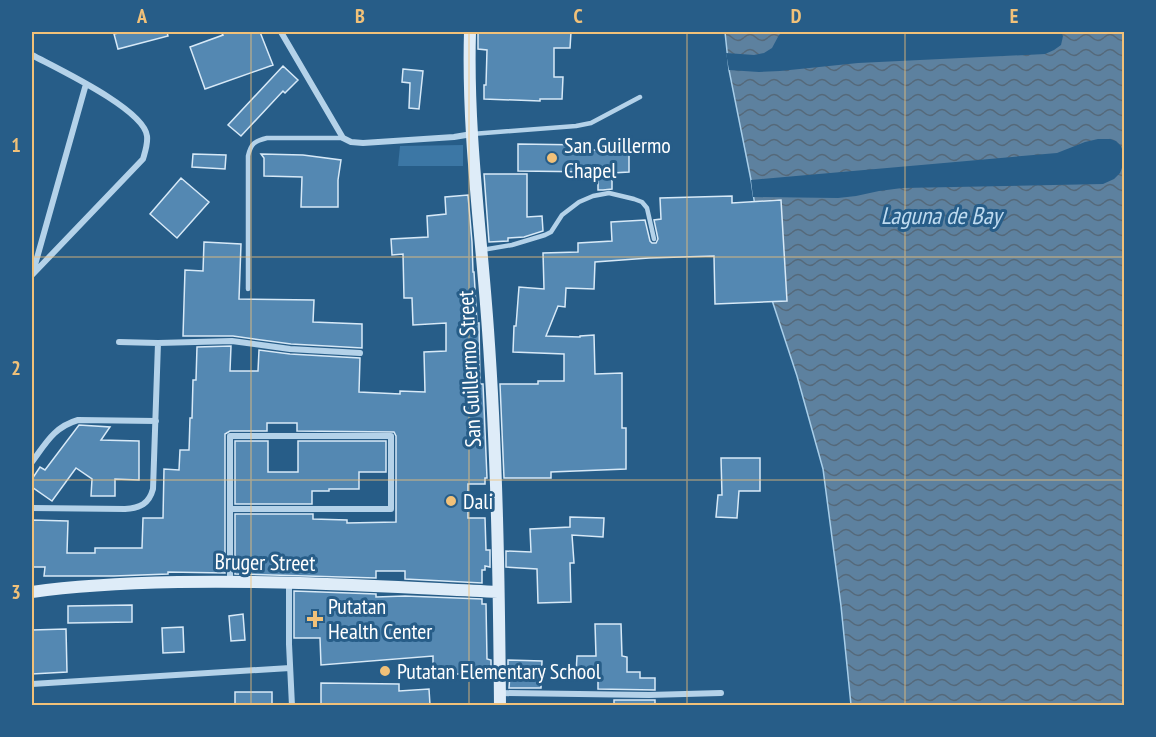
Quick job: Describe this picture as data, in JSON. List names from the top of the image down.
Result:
{
  "streets": {
    "main road": ["San Guillermo Street", "Bruger Street"]
  },
  "crossings": [
    ["San Guillermo Street", "Bruger Street"]
  ],
  "water": ["Laguna de Bay"],
  "places": {
    "other": ["San Guillermo Chapel", "Dali", "Putatan Elementary School"],
    "health": ["Putatan Health Center"]
  },
  "grid": {
    "columns": [
      "A",
      "B",
      "C",
      "D",
      "E"
    ],
    "rows": ["1", "2", "3"]
  }
}
